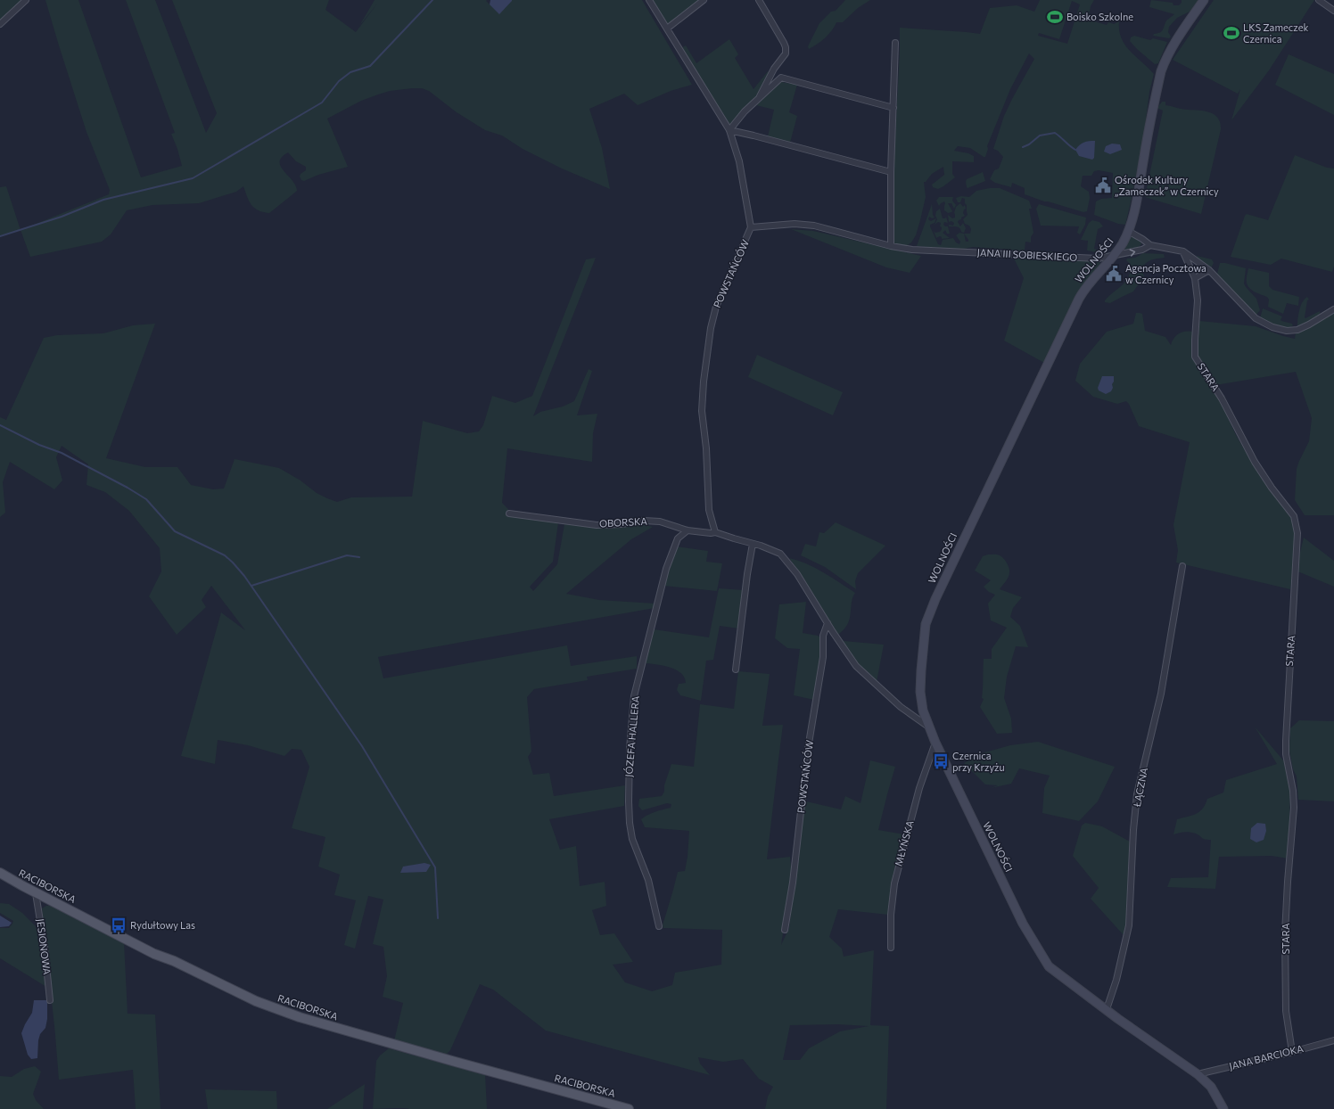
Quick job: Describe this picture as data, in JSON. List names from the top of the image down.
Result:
{
  "streets": {
    "main road": ["RACIBORSKA"],
    "street": [
      "JANA III SOBIESKIEGO",
      "WOLNOŚCI",
      "POWSTAŃCÓW",
      "STARA",
      "OBORSKA",
      "JÓZEFA HALLERA",
      "ŁĄCZNA",
      "MŁYŃSKA",
      "JESIONOWA",
      "JANA BARCIOKA"
    ]
  },
  "crossings": [
    ["JANA III SOBIESKIEGO", "WOLNOŚCI"],
    ["JANA III SOBIESKIEGO", "POWSTAŃCÓW"],
    ["WOLNOŚCI", "ŁĄCZNA"],
    ["WOLNOŚCI", "MŁYŃSKA"],
    ["WOLNOŚCI", "JANA BARCIOKA"],
    ["POWSTAŃCÓW", "OBORSKA"],
    ["STARA", "JANA BARCIOKA"],
    ["OBORSKA", "JÓZEFA HALLERA"],
    ["RACIBORSKA", "JESIONOWA"]
  ],
  "places": {
    "sports": ["Boisko Szkolne", "LKS Zameczek Czernica"],
    "public building": ["Ośrodek Kultury „Zameczek” w Czernicy", "Agencja Pocztowa w Czernicy"],
    "bus stop": ["Czernica przy Krzyżu", "Rydułtowy Las"]
  }
}
